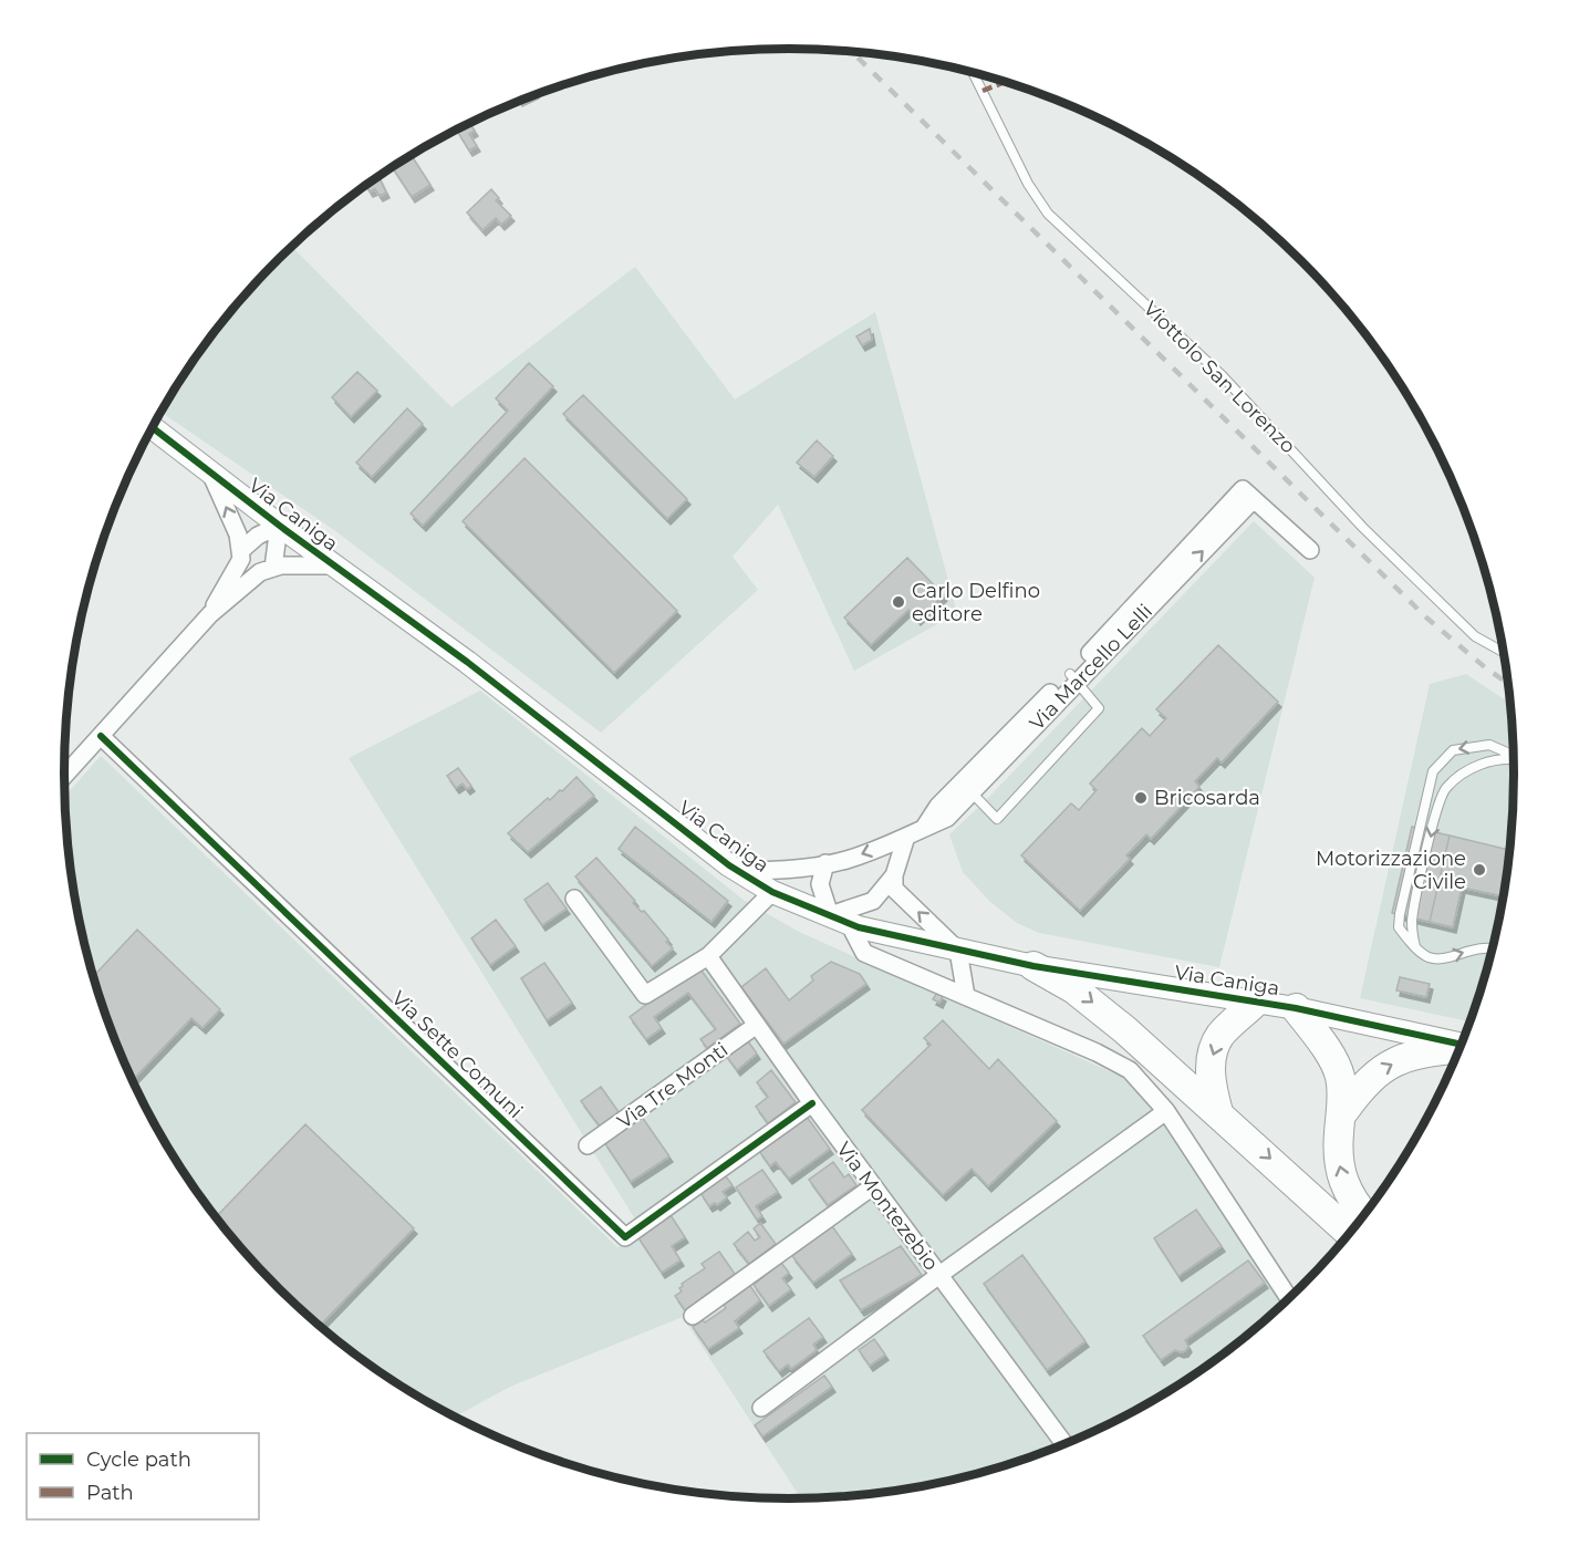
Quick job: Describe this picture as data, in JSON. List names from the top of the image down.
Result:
{
  "streets": {
    "street": [
      "Via Caniga",
      "Via Marcello Lelli",
      "Via Sette Comuni",
      "Via Tre Monti",
      "Via Montezebio"
    ],
    "lane": ["Viottolo San Lorenzo"]
  },
  "crossings": [
    ["Via Caniga", "Via Marcello Lelli"],
    ["Via Sette Comuni", "Via Montezebio"],
    ["Via Tre Monti", "Via Montezebio"]
  ],
  "places": ["Carlo Delfino editore", "Bricosarda", "Motorizzazione Civile"],
  "legend": ["Cycle path", "Path"]
}
